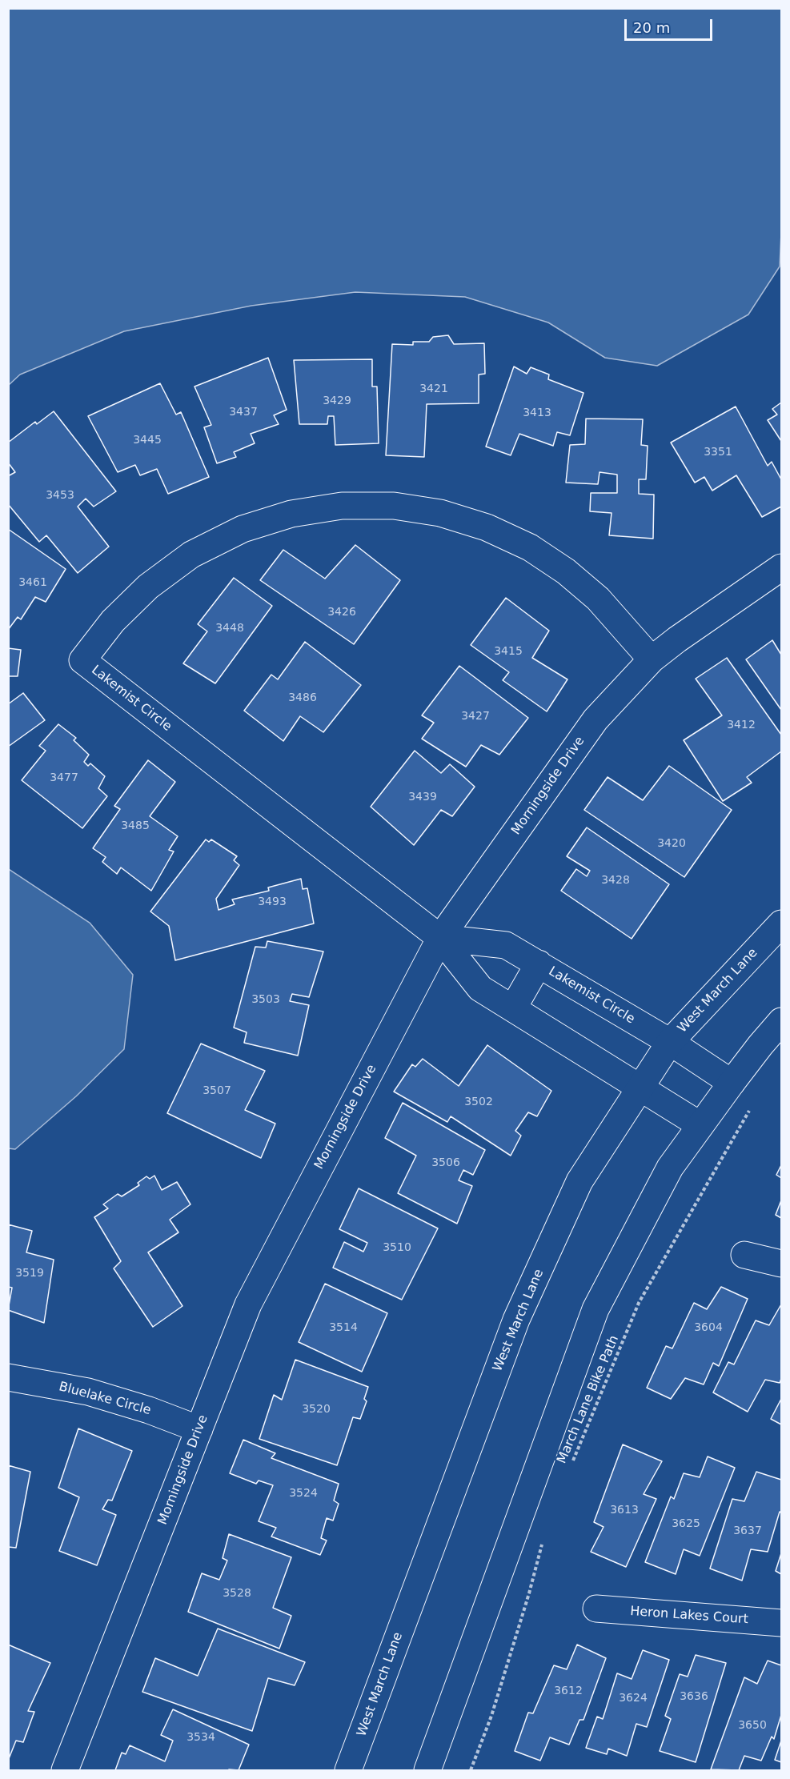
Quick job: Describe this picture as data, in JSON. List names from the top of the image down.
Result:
{
  "streets": {
    "street": [
      "Lakemist Circle",
      "Morningside Drive",
      "West March Lane",
      "Bluelake Circle",
      "Heron Lakes Court"
    ],
    "path": ["March Lane Bike Path"]
  },
  "crossings": [
    ["Lakemist Circle", "Morningside Drive"],
    ["Lakemist Circle", "West March Lane"],
    ["Morningside Drive", "Bluelake Circle"]
  ],
  "house_numbers": [
    "3421",
    "3429",
    "3437",
    "3413",
    "3445",
    "3351",
    "3453",
    "3461",
    "3426",
    "3448",
    "3415",
    "3486",
    "3427",
    "3412",
    "3477",
    "3439",
    "3485",
    "3420",
    "3428",
    "3493",
    "3503",
    "3507",
    "3502",
    "3506",
    "3510",
    "3519",
    "3514",
    "3604",
    "3520",
    "3524",
    "3613",
    "3625",
    "3637",
    "3528",
    "3612",
    "3636",
    "3624",
    "3650",
    "3534"
  ],
  "scale_bar": "20 m"
}
